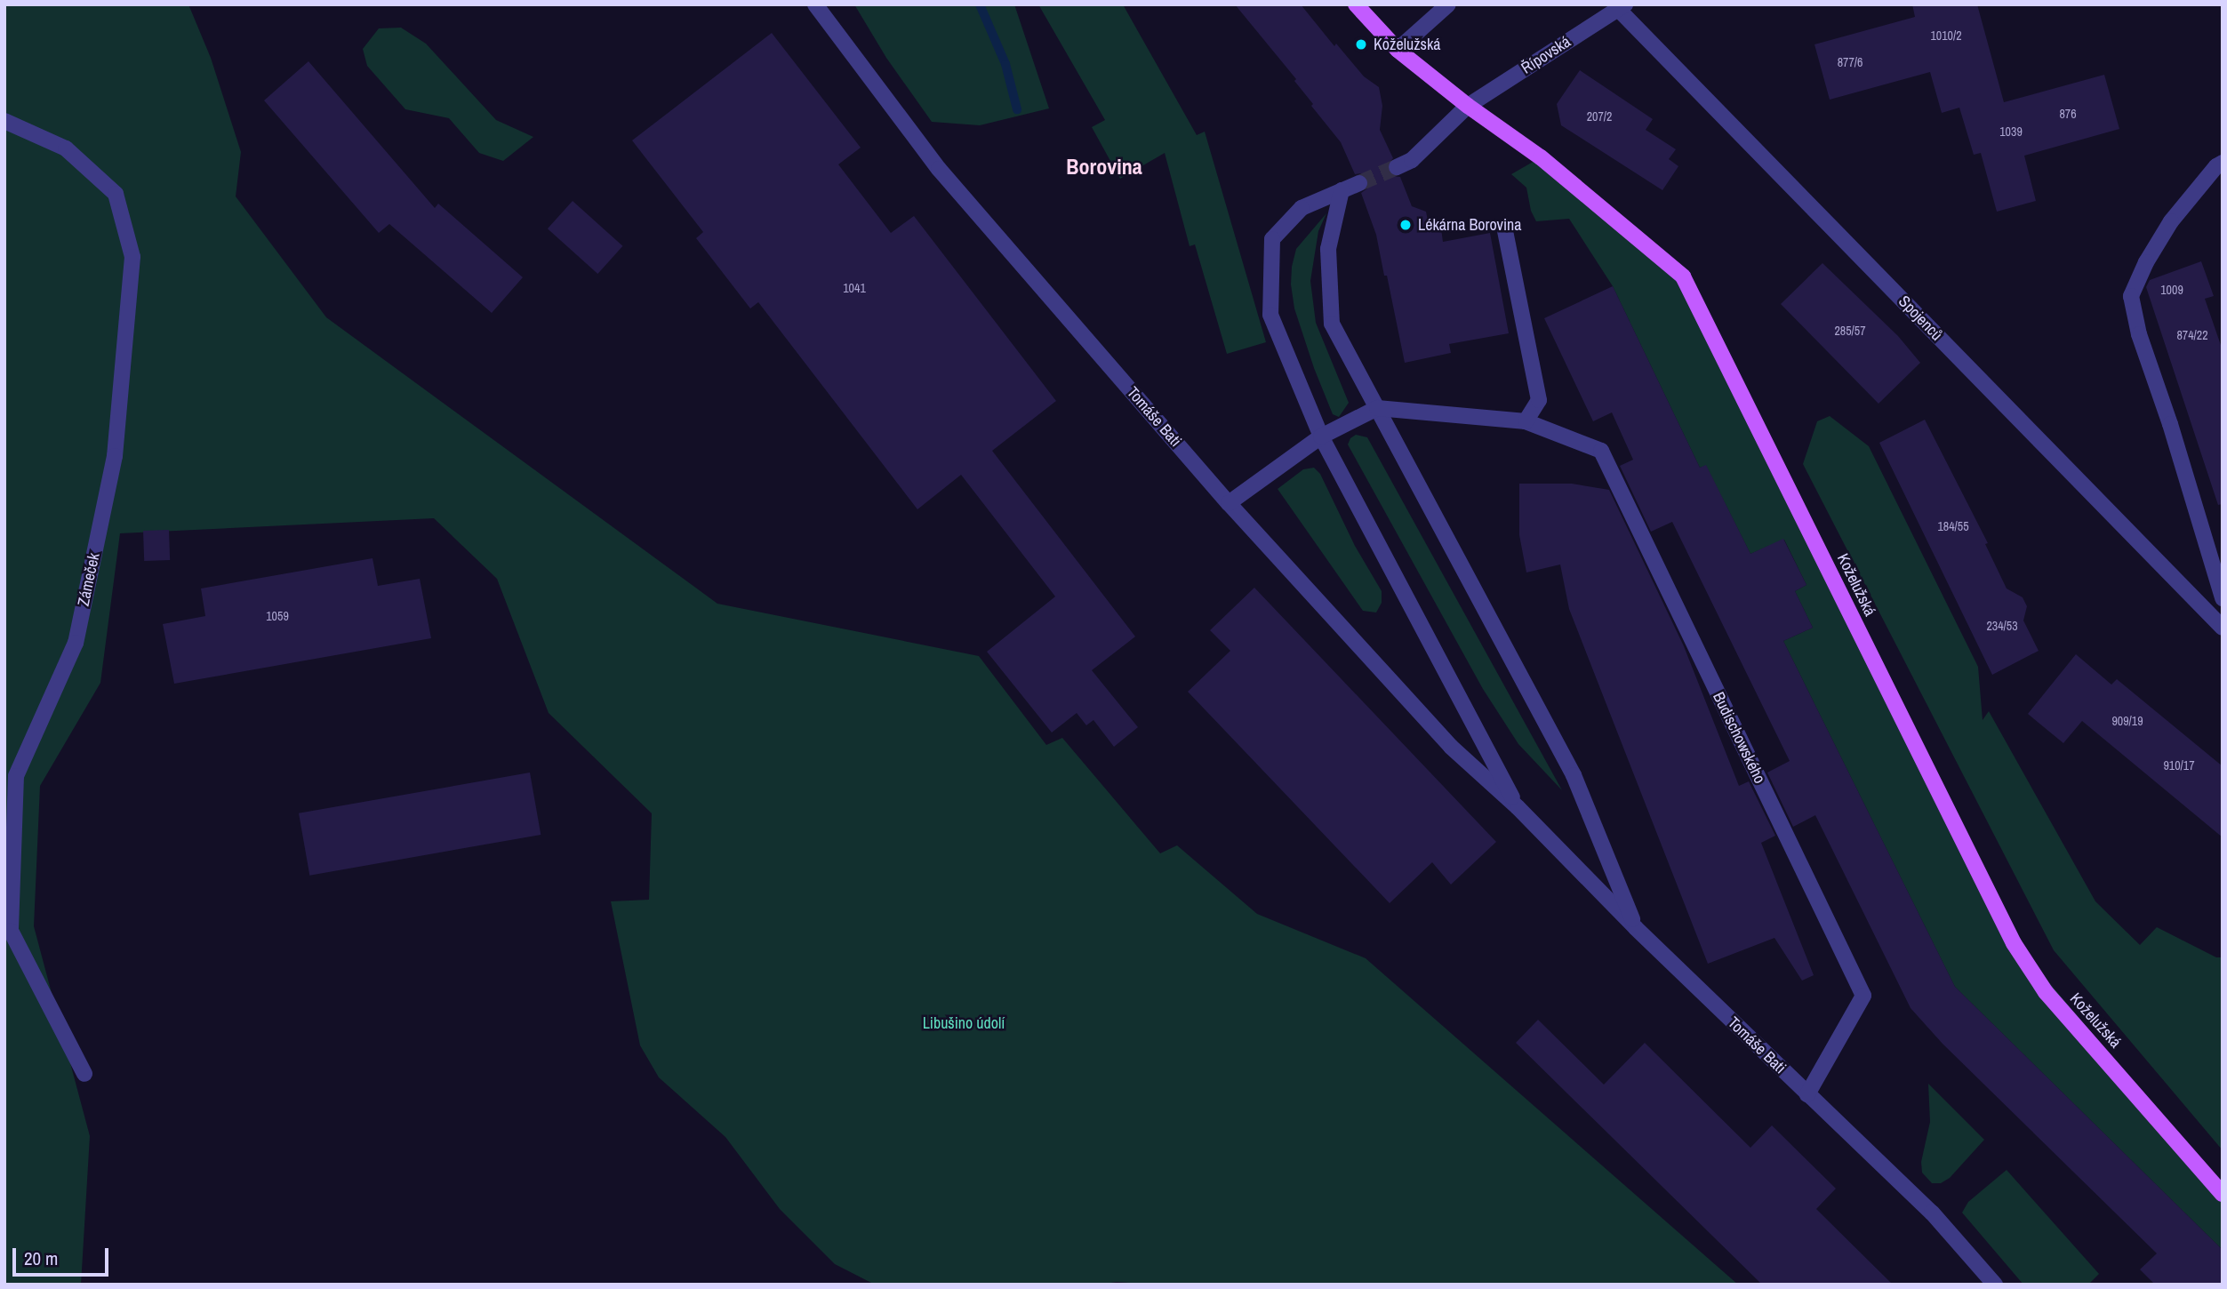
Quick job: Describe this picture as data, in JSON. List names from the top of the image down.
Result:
{
  "streets": {
    "main road": ["Koželužská"],
    "street": [
      "Řípovská",
      "Spojenců",
      "Tomáše Bati",
      "Zámeček",
      "Budischowského"
    ]
  },
  "crossings": [
    ["Řípovská", "Spojenců"],
    ["Řípovská", "Koželužská"],
    ["Tomáše Bati", "Budischowského"]
  ],
  "districts": ["Borovina"],
  "parks": ["Libušino údolí"],
  "places": ["Koželužská", "Lékárna Borovina"],
  "house_numbers": [
    "1010/2",
    "877/6",
    "876",
    "207/2",
    "1039",
    "1041",
    "1009",
    "285/57",
    "874/22",
    "184/55",
    "1059",
    "234/53",
    "909/19",
    "910/17"
  ],
  "scale_bar": "20 m"
}
